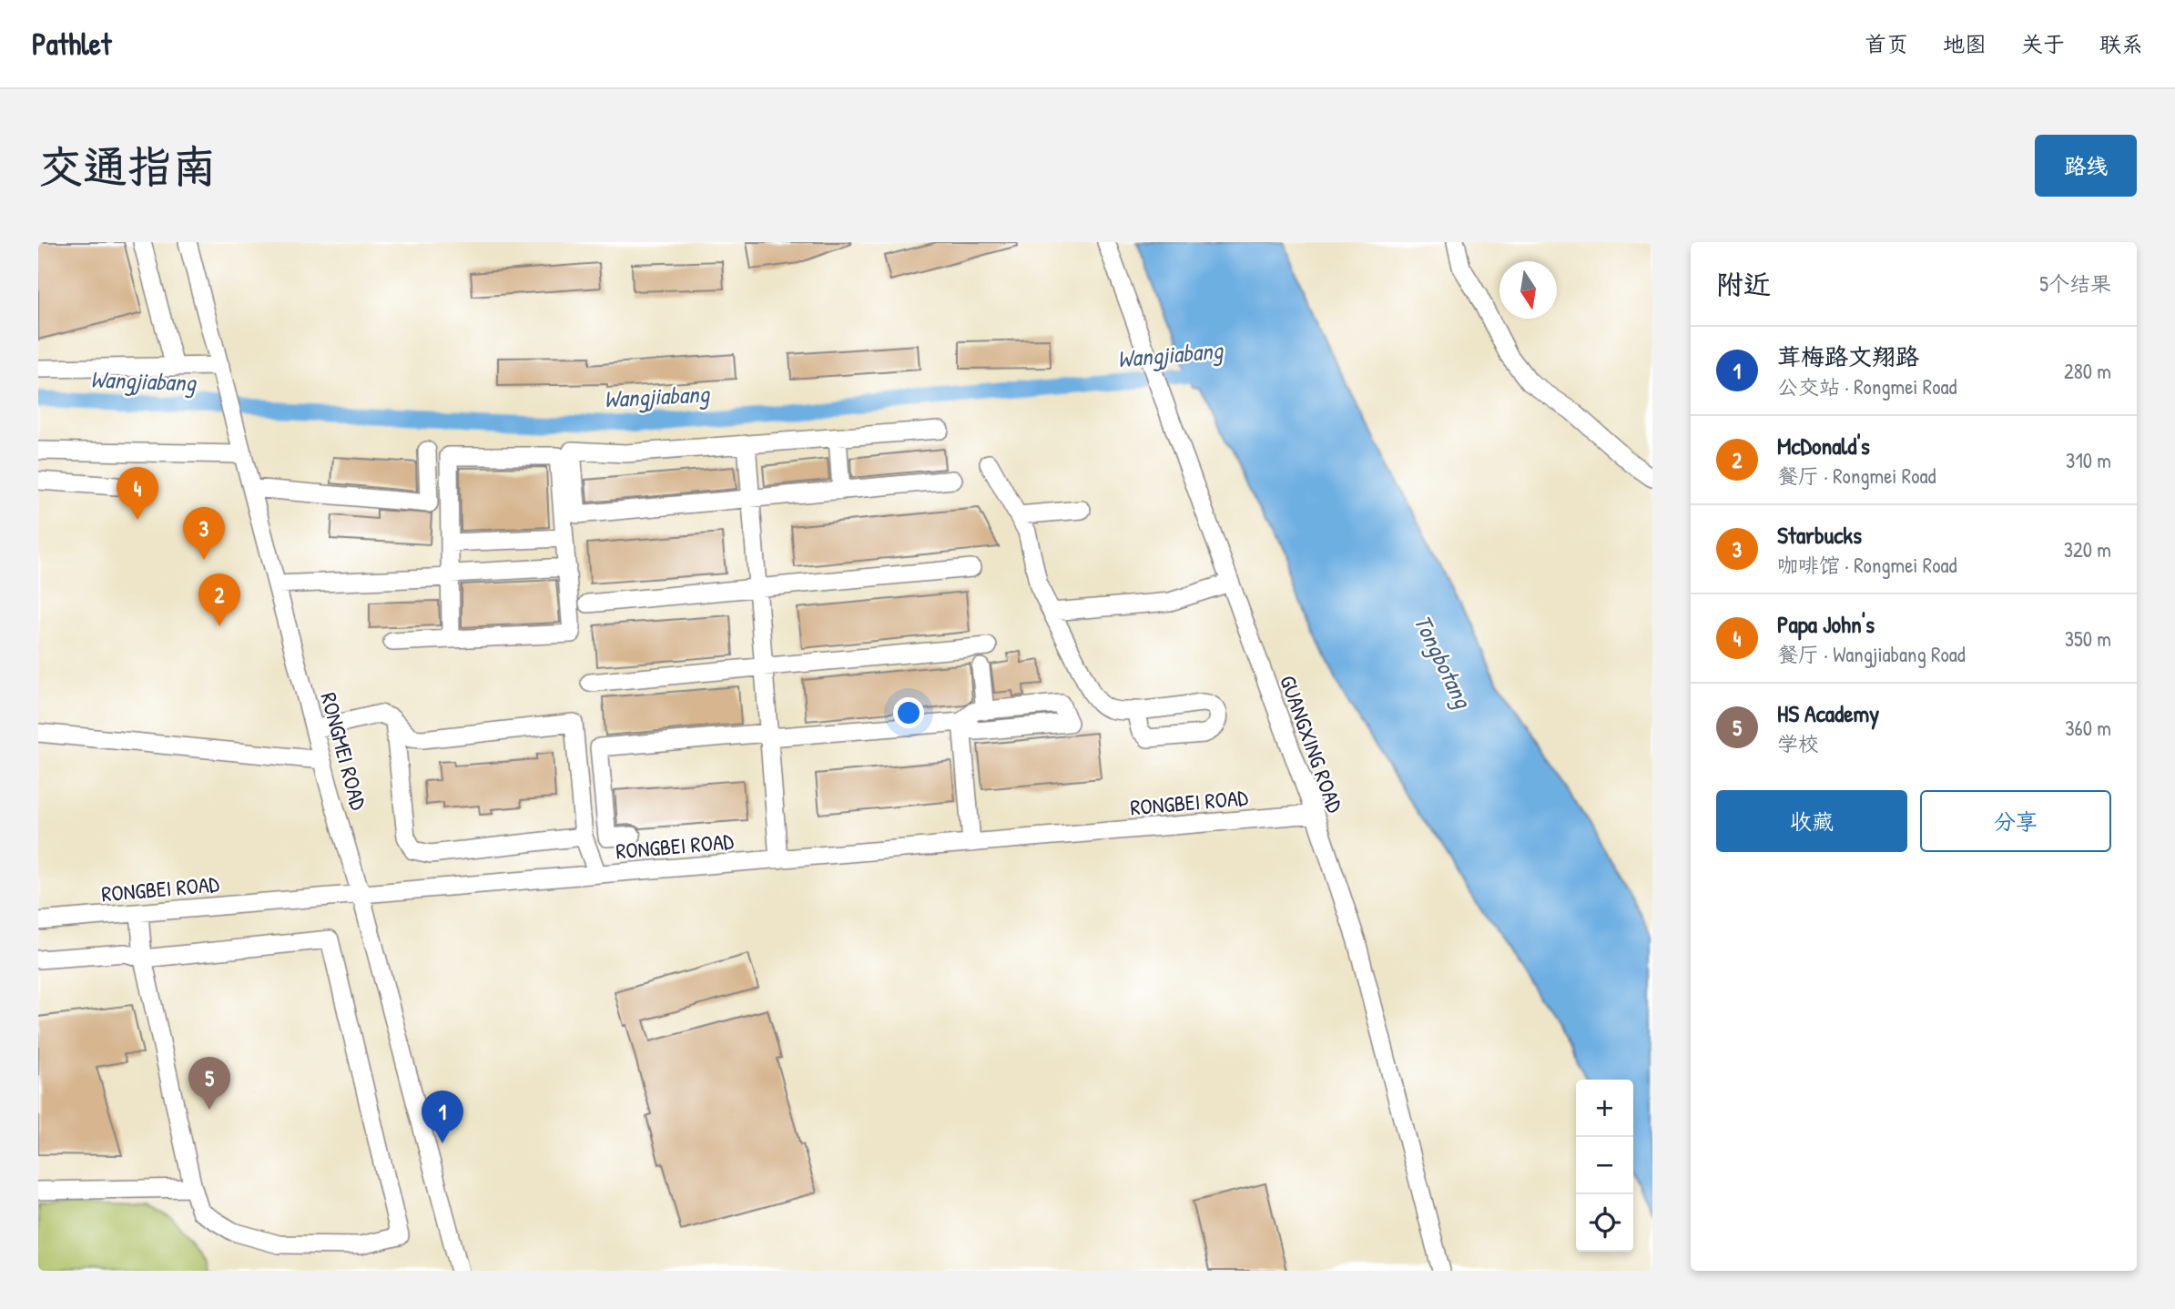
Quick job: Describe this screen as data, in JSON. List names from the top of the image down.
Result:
{
  "streets": {
    "street": ["GUANGXING ROAD", "RONGMEI ROAD", "RONGBEI ROAD"]
  },
  "crossings": [
    ["GUANGXING ROAD", "RONGBEI ROAD"],
    ["RONGMEI ROAD", "RONGBEI ROAD"]
  ],
  "water": ["Wangjiabang", "Tongbotang"],
  "north": "bottom",
  "page": {
    "header": "Pathlet",
    "nav": [
      "首页",
      "地图",
      "关于",
      "联系"
    ],
    "buttons": [
      "路线",
      ["收藏", "分享"]
    ],
    "title": "交通指南",
    "heading": ["附近", "5个结果"],
    "list": [
      {
        "mark": "1",
        "name": "茸梅路文翔路",
        "note": "公交站 · Rongmei Road",
        "value": "280 m"
      },
      {
        "mark": "2",
        "name": "McDonald's",
        "note": "餐厅 · Rongmei Road",
        "value": "310 m"
      },
      {
        "mark": "3",
        "name": "Starbucks",
        "note": "咖啡馆 · Rongmei Road",
        "value": "320 m"
      },
      {
        "mark": "4",
        "name": "Papa John's",
        "note": "餐厅 · Wangjiabang Road",
        "value": "350 m"
      },
      {
        "mark": "5",
        "name": "HS Academy",
        "note": "学校",
        "value": "360 m"
      }
    ],
    "pins": [
      "4",
      "3",
      "2",
      "5",
      "1"
    ],
    "map_buttons": ["+", "−"]
  }
}
